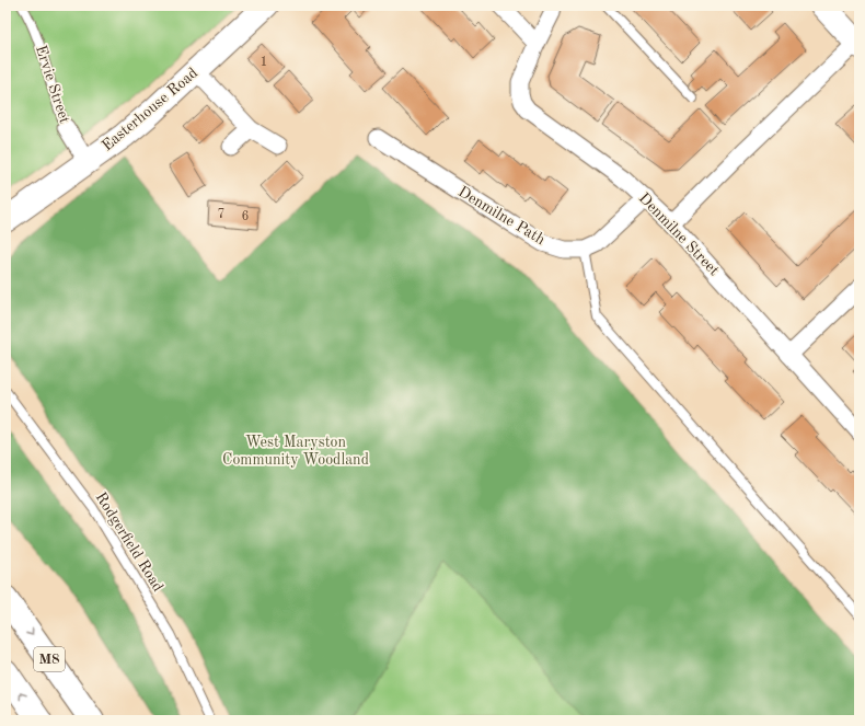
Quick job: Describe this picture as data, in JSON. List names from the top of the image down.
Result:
{
  "streets": {
    "main road": ["Easterhouse Road", "M8"],
    "street": ["Ervie Street", "Denmilne Path", "Denmilne Street"],
    "lane": ["Rodgerfield Road"]
  },
  "crossings": [
    ["Ervie Street", "Easterhouse Road"]
  ],
  "parks": ["West Maryston Community Woodland"],
  "house_numbers": ["1", "7", "6"]
}
